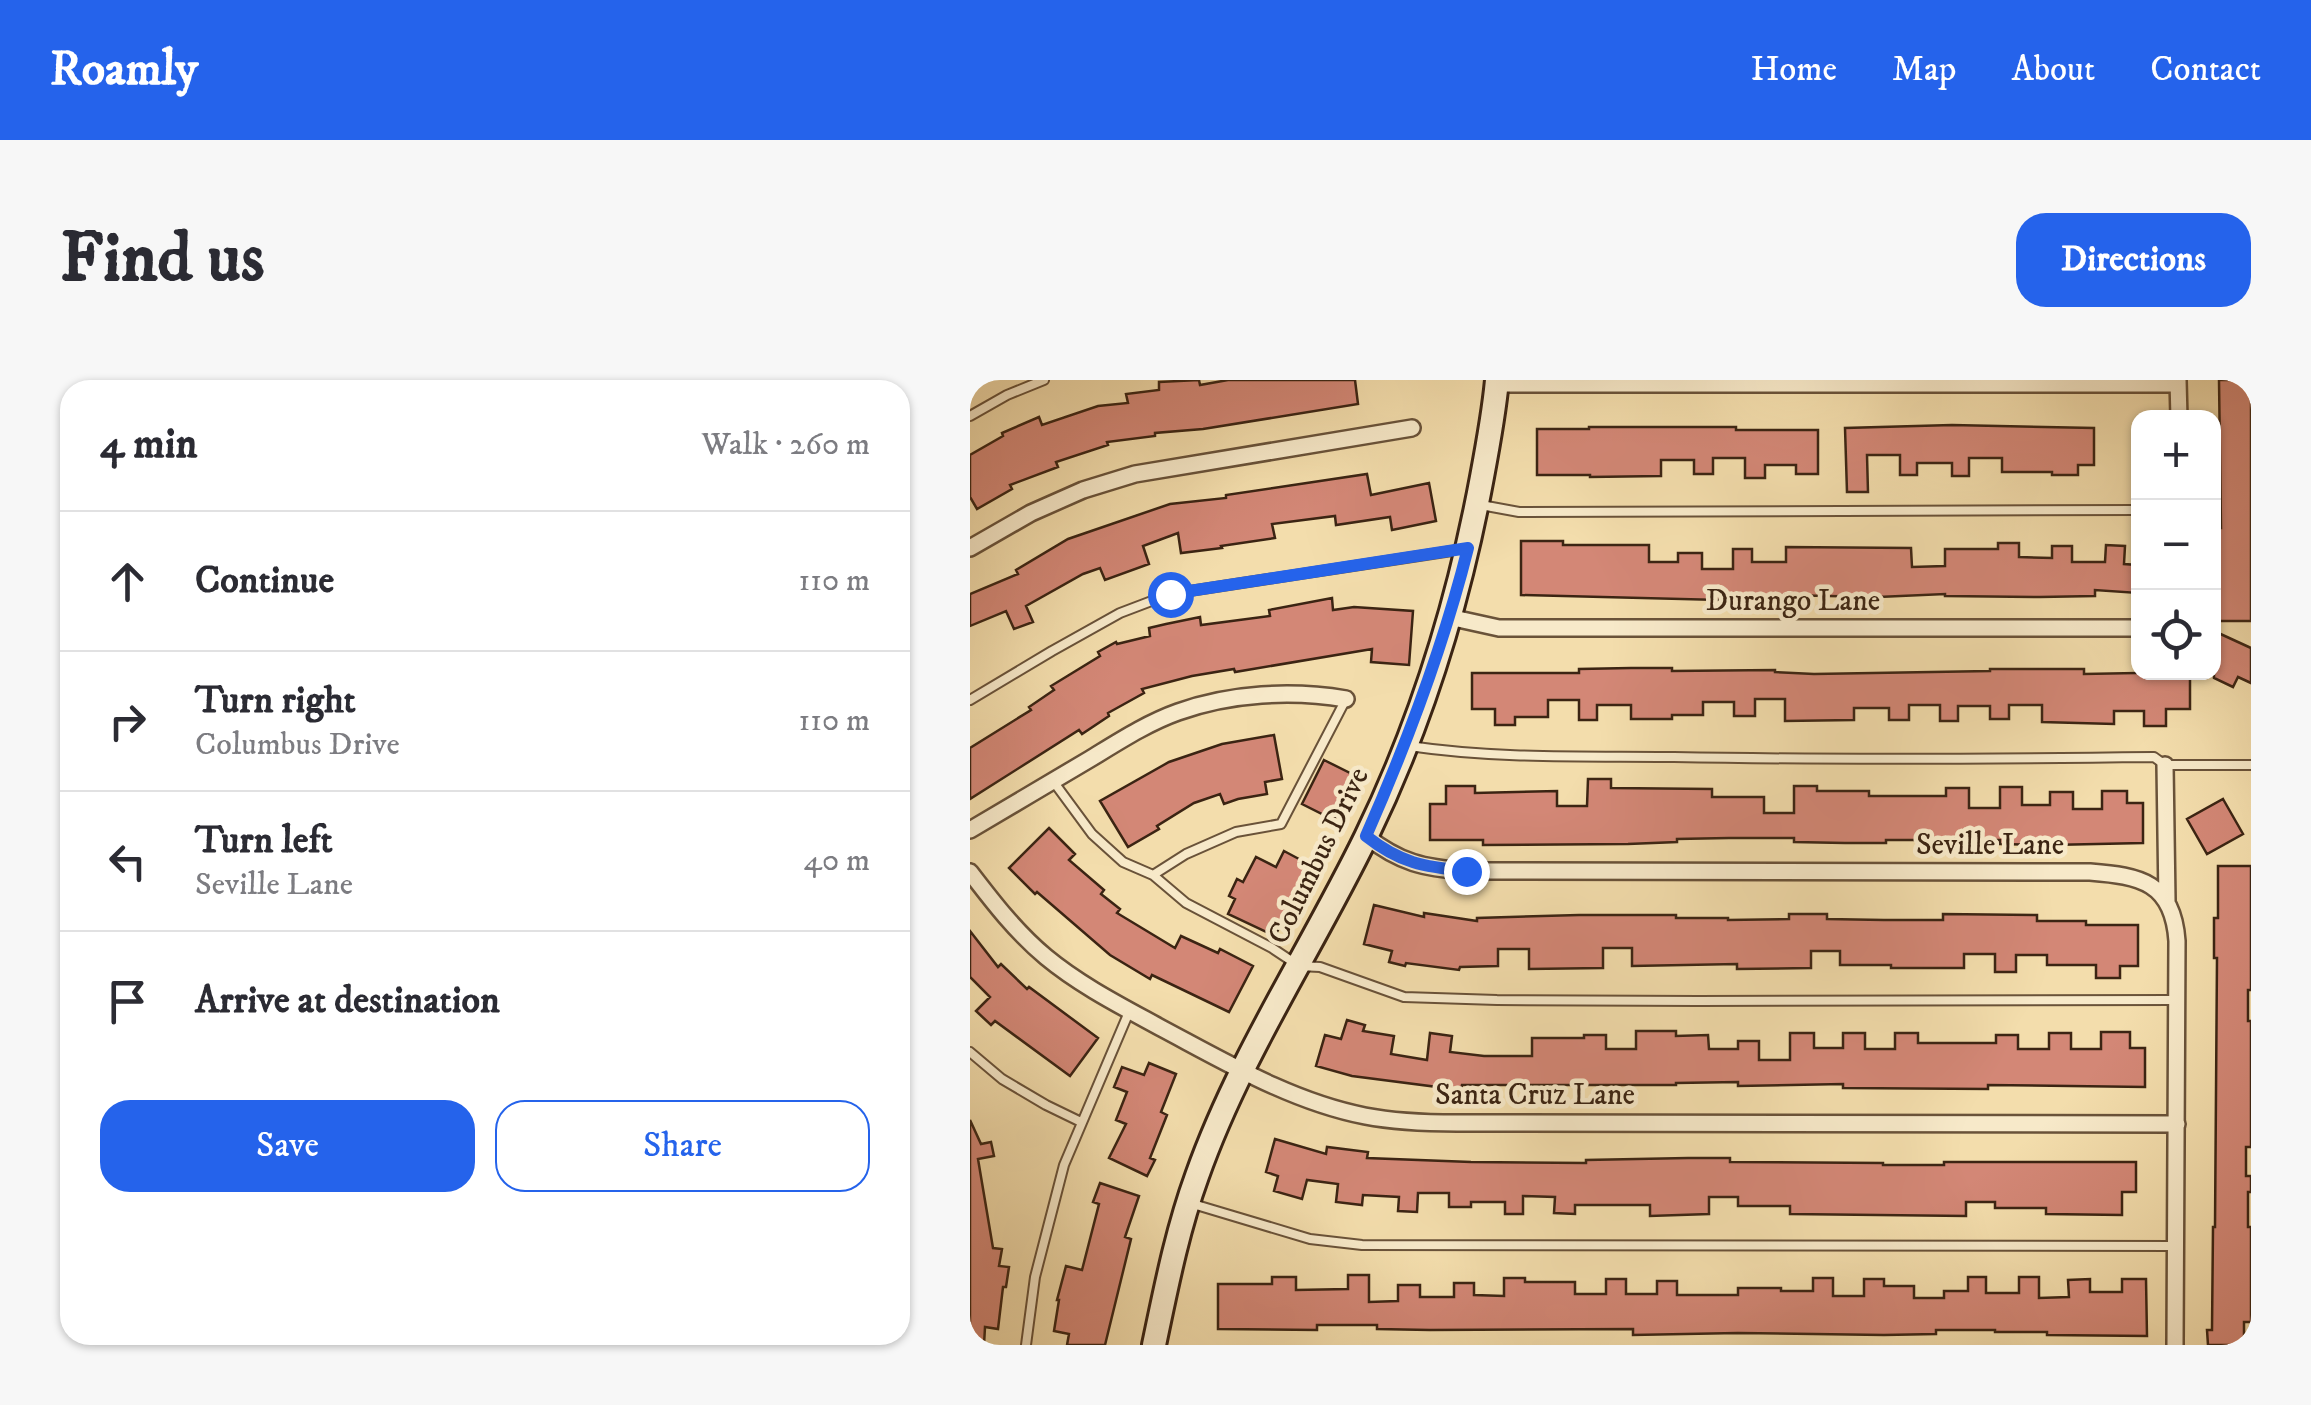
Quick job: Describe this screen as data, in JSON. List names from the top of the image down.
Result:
{
  "streets": {
    "street": [
      "Durango Lane",
      "Seville Lane",
      "Columbus Drive",
      "Santa Cruz Lane"
    ]
  },
  "crossings": [
    ["Durango Lane", "Columbus Drive"],
    ["Seville Lane", "Columbus Drive"],
    ["Columbus Drive", "Santa Cruz Lane"]
  ],
  "page": {
    "header": "Roamly",
    "nav": [
      "Home",
      "Map",
      "About",
      "Contact"
    ],
    "buttons": [
      "Directions",
      ["Save", "Share"]
    ],
    "title": "Find us",
    "heading": ["4 min", "Walk · 260 m"],
    "map_buttons": ["+", "−"],
    "list": [
      ["Continue", "110 m"],
      ["Turn right", "Columbus Drive", "110 m"],
      ["Turn left", "Seville Lane", "40 m"],
      "Arrive at destination"
    ]
  }
}
